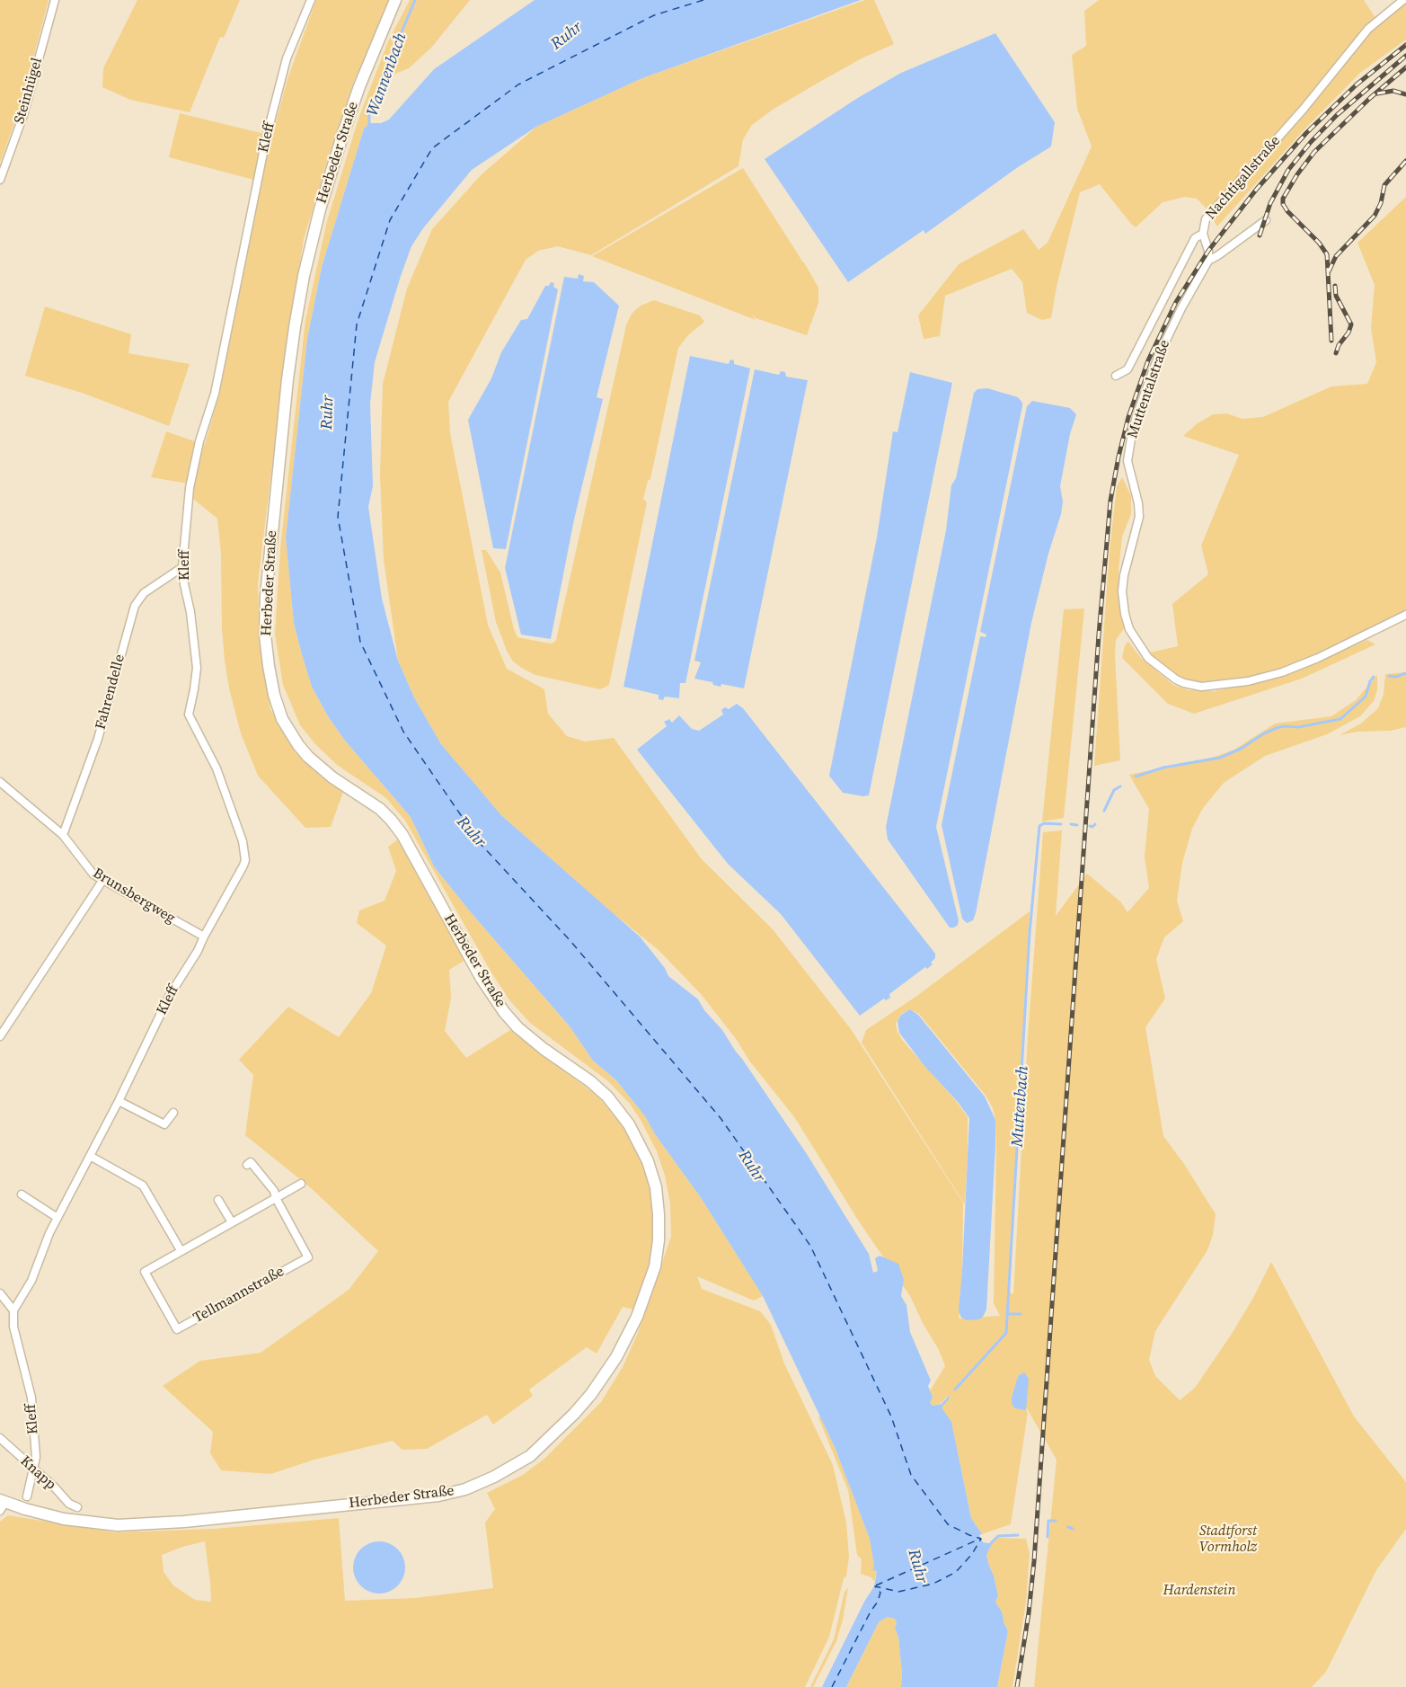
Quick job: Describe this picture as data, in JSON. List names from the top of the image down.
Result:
{
  "streets": {
    "main road": ["Herbeder Straße"],
    "street": [
      "Steinhügel",
      "Kleff",
      "Nachtigallstraße",
      "Muttentalstraße",
      "Fahrendelle",
      "Brunsbergweg",
      "Tellmannstraße",
      "Knapp"
    ]
  },
  "crossings": [
    ["Kleff", "Fahrendelle"],
    ["Kleff", "Brunsbergweg"],
    ["Kleff", "Knapp"],
    ["Fahrendelle", "Brunsbergweg"]
  ],
  "water": ["Ruhr", "Wannenbach", "Muttenbach"],
  "parks": ["Stadtforst Vormholz", "Hardenstein"]
}
